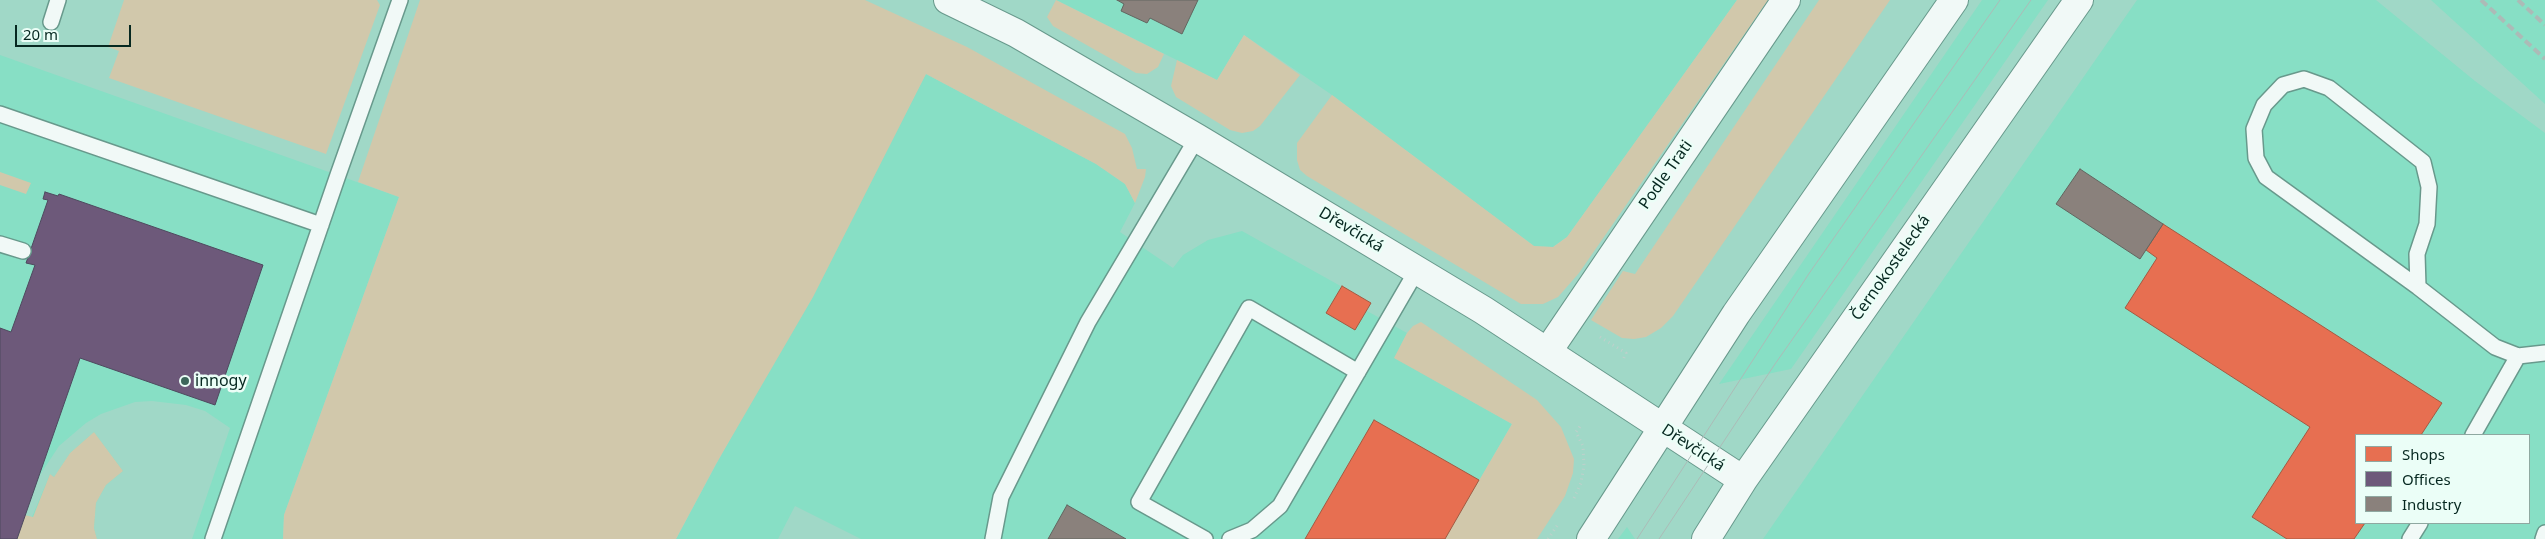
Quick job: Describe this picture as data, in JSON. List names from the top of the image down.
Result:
{
  "streets": {
    "main road": ["Podle Trati", "Dřevčická", "Černokostelecká"]
  },
  "crossings": [
    ["Podle Trati", "Dřevčická"],
    ["Dřevčická", "Černokostelecká"]
  ],
  "places": ["innogy"],
  "legend": ["Shops", "Offices", "Industry"],
  "scale_bar": "20 m"
}
